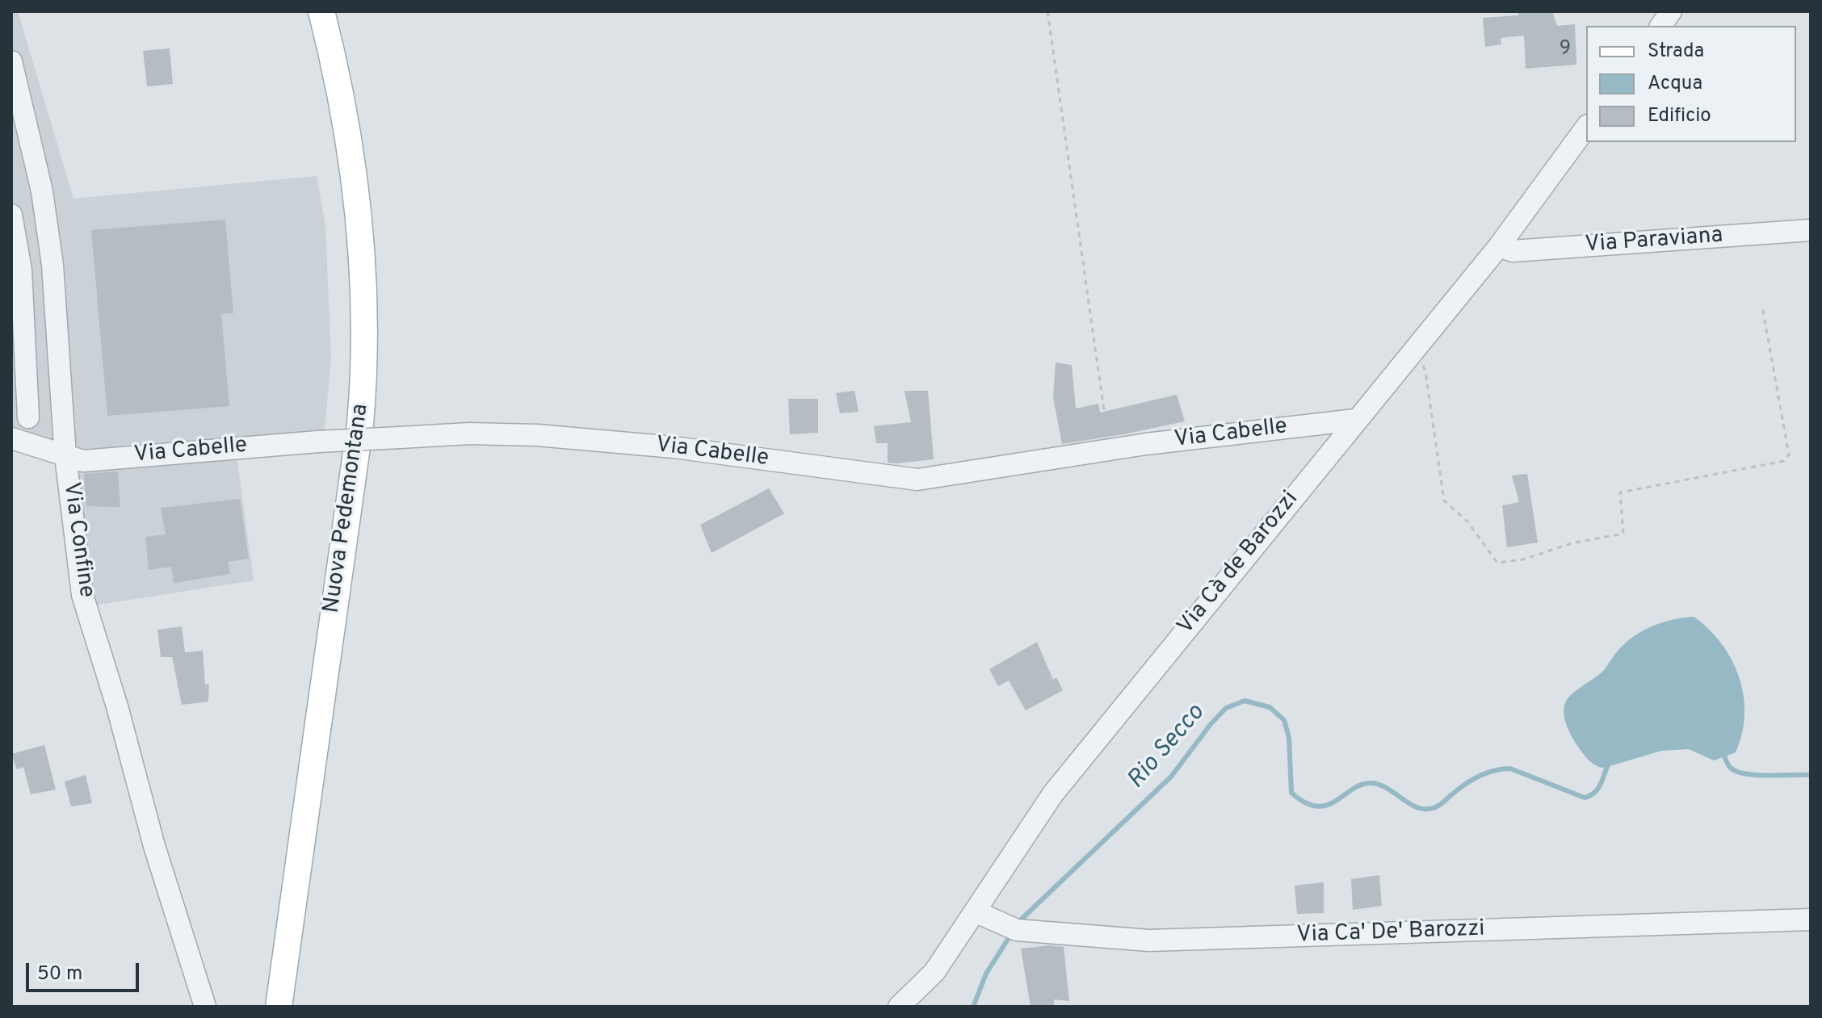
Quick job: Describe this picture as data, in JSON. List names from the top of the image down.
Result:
{
  "streets": {
    "main road": ["Nuova Pedemontana"],
    "street": [
      "Via Paraviana",
      "Via Cabelle",
      "Via Confine",
      "Via Cà de Barozzi",
      "Via Ca' De' Barozzi"
    ]
  },
  "crossings": [
    ["Via Paraviana", "Via Cà de Barozzi"],
    ["Via Cabelle", "Via Confine"],
    ["Via Cabelle", "Via Cà de Barozzi"],
    ["Via Cà de Barozzi", "Via Ca' De' Barozzi"]
  ],
  "water": ["Rio Secco"],
  "house_numbers": ["9"],
  "legend": ["Strada", "Acqua", "Edificio"],
  "scale_bar": "50 m"
}
